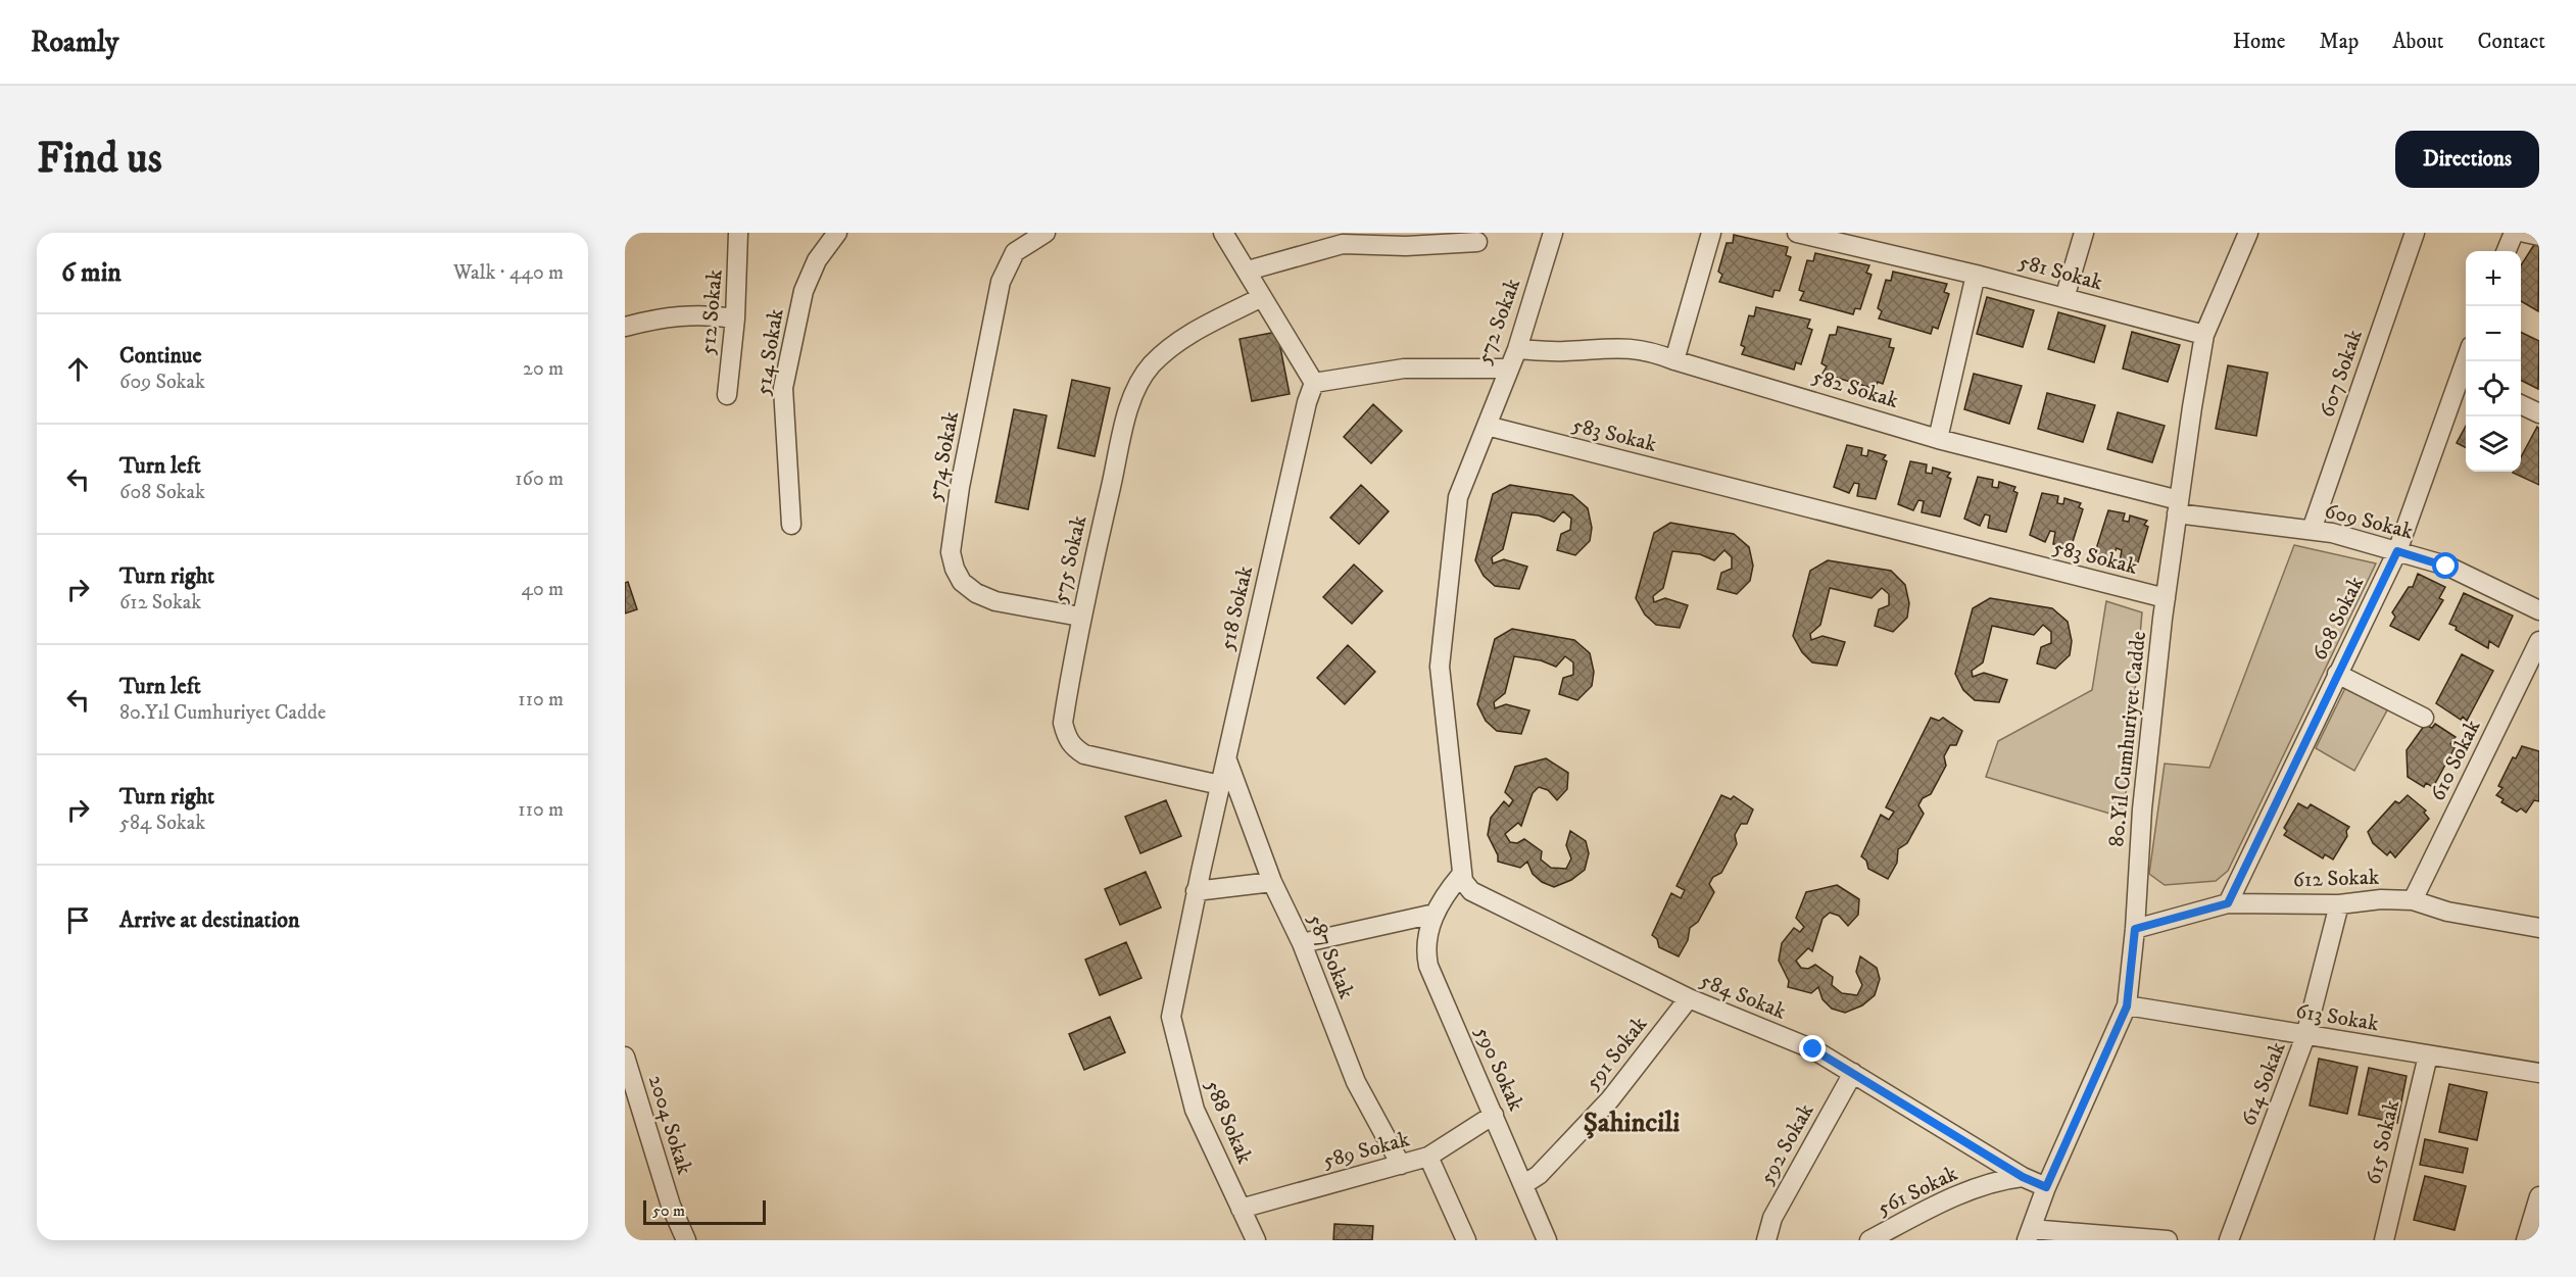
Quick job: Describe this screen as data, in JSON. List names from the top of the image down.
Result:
{
  "streets": {
    "street": [
      "581 Sokak",
      "512 Sokak",
      "572 Sokak",
      "514 Sokak",
      "607 Sokak",
      "582 Sokak",
      "583 Sokak",
      "574 Sokak",
      "609 Sokak",
      "575 Sokak",
      "518 Sokak",
      "608 Sokak",
      "80.Yıl Cumhuriyet Cadde",
      "610 Sokak",
      "612 Sokak",
      "587 Sokak",
      "584 Sokak",
      "613 Sokak",
      "591 Sokak",
      "590 Sokak",
      "614 Sokak",
      "588 Sokak",
      "2004 Sokak",
      "615 Sokak",
      "592 Sokak",
      "589 Sokak",
      "561 Sokak"
    ]
  },
  "crossings": [
    ["581 Sokak", "80.Yıl Cumhuriyet Cadde"],
    ["572 Sokak", "582 Sokak"],
    ["572 Sokak", "583 Sokak"],
    ["607 Sokak", "609 Sokak"],
    ["582 Sokak", "609 Sokak"],
    ["582 Sokak", "80.Yıl Cumhuriyet Cadde"],
    ["583 Sokak", "80.Yıl Cumhuriyet Cadde"],
    ["574 Sokak", "575 Sokak"],
    ["609 Sokak", "608 Sokak"],
    ["609 Sokak", "80.Yıl Cumhuriyet Cadde"],
    ["575 Sokak", "518 Sokak"],
    ["518 Sokak", "587 Sokak"],
    ["518 Sokak", "588 Sokak"],
    ["608 Sokak", "612 Sokak"],
    ["80.Yıl Cumhuriyet Cadde", "612 Sokak"],
    ["80.Yıl Cumhuriyet Cadde", "584 Sokak"],
    ["80.Yıl Cumhuriyet Cadde", "613 Sokak"],
    ["610 Sokak", "612 Sokak"],
    ["612 Sokak", "614 Sokak"],
    ["587 Sokak", "589 Sokak"],
    ["584 Sokak", "591 Sokak"],
    ["584 Sokak", "590 Sokak"],
    ["584 Sokak", "592 Sokak"],
    ["584 Sokak", "561 Sokak"],
    ["613 Sokak", "614 Sokak"],
    ["613 Sokak", "615 Sokak"],
    ["591 Sokak", "590 Sokak"],
    ["590 Sokak", "589 Sokak"],
    ["588 Sokak", "589 Sokak"]
  ],
  "districts": ["Şahincili"],
  "scale_bar": "50 m",
  "page": {
    "header": "Roamly",
    "nav": [
      "Home",
      "Map",
      "About",
      "Contact"
    ],
    "buttons": "Directions",
    "title": "Find us",
    "heading": ["6 min", "Walk · 440 m"],
    "map_buttons": ["+", "−"],
    "list": [
      ["Continue", "609 Sokak", "20 m"],
      ["Turn left", "608 Sokak", "160 m"],
      ["Turn right", "612 Sokak", "40 m"],
      ["Turn left", "80.Yıl Cumhuriyet Cadde", "110 m"],
      ["Turn right", "584 Sokak", "110 m"],
      "Arrive at destination"
    ],
    "scale": "50 m"
  }
}
